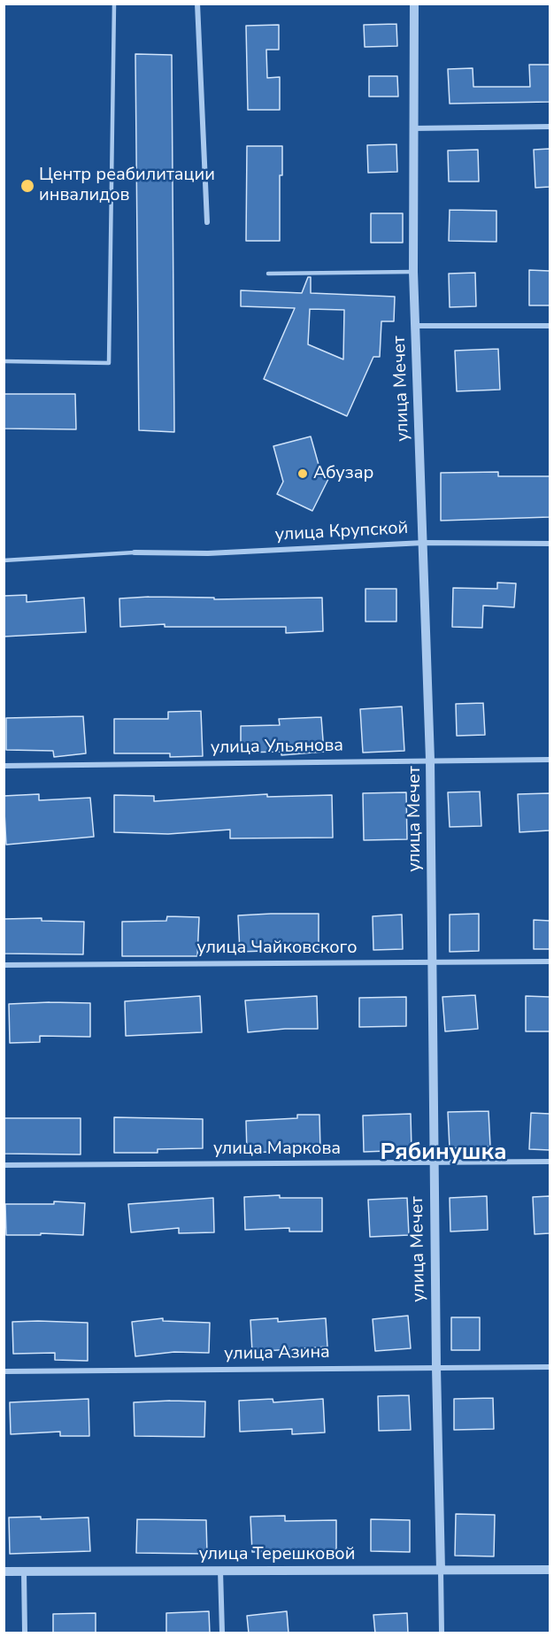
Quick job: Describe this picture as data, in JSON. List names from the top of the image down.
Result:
{
  "streets": {
    "street": [
      "улица Мечет",
      "улица Крупской",
      "улица Ульянова",
      "улица Чайковского",
      "улица Маркова",
      "улица Азина",
      "улица Терешковой"
    ]
  },
  "crossings": [
    ["улица Мечет", "улица Крупской"],
    ["улица Мечет", "улица Ульянова"],
    ["улица Мечет", "улица Чайковского"],
    ["улица Мечет", "улица Маркова"],
    ["улица Мечет", "улица Азина"],
    ["улица Мечет", "улица Терешковой"]
  ],
  "districts": ["Рябинушка"],
  "places": ["Центр реабилитации инвалидов", "Абузар"]
}
